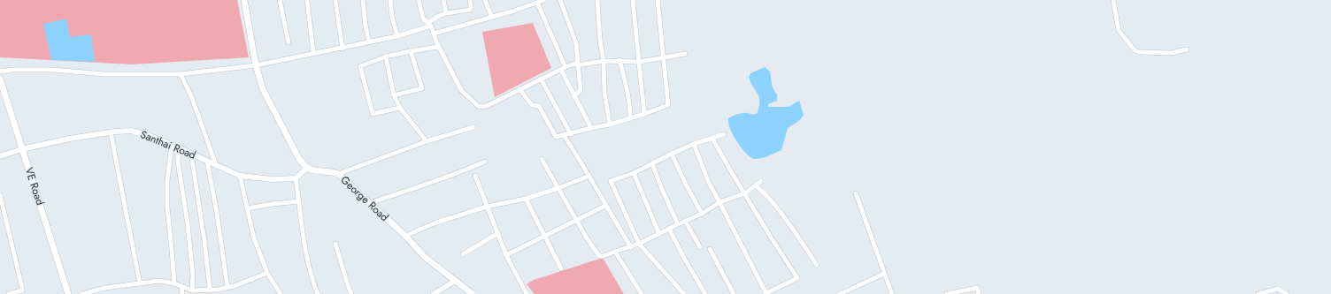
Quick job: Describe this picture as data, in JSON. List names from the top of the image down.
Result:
{
  "streets": {
    "main road": ["VE Road", "George Road"],
    "street": ["Santhai Road"]
  },
  "crossings": [
    ["Santhai Road", "VE Road"]
  ]
}
